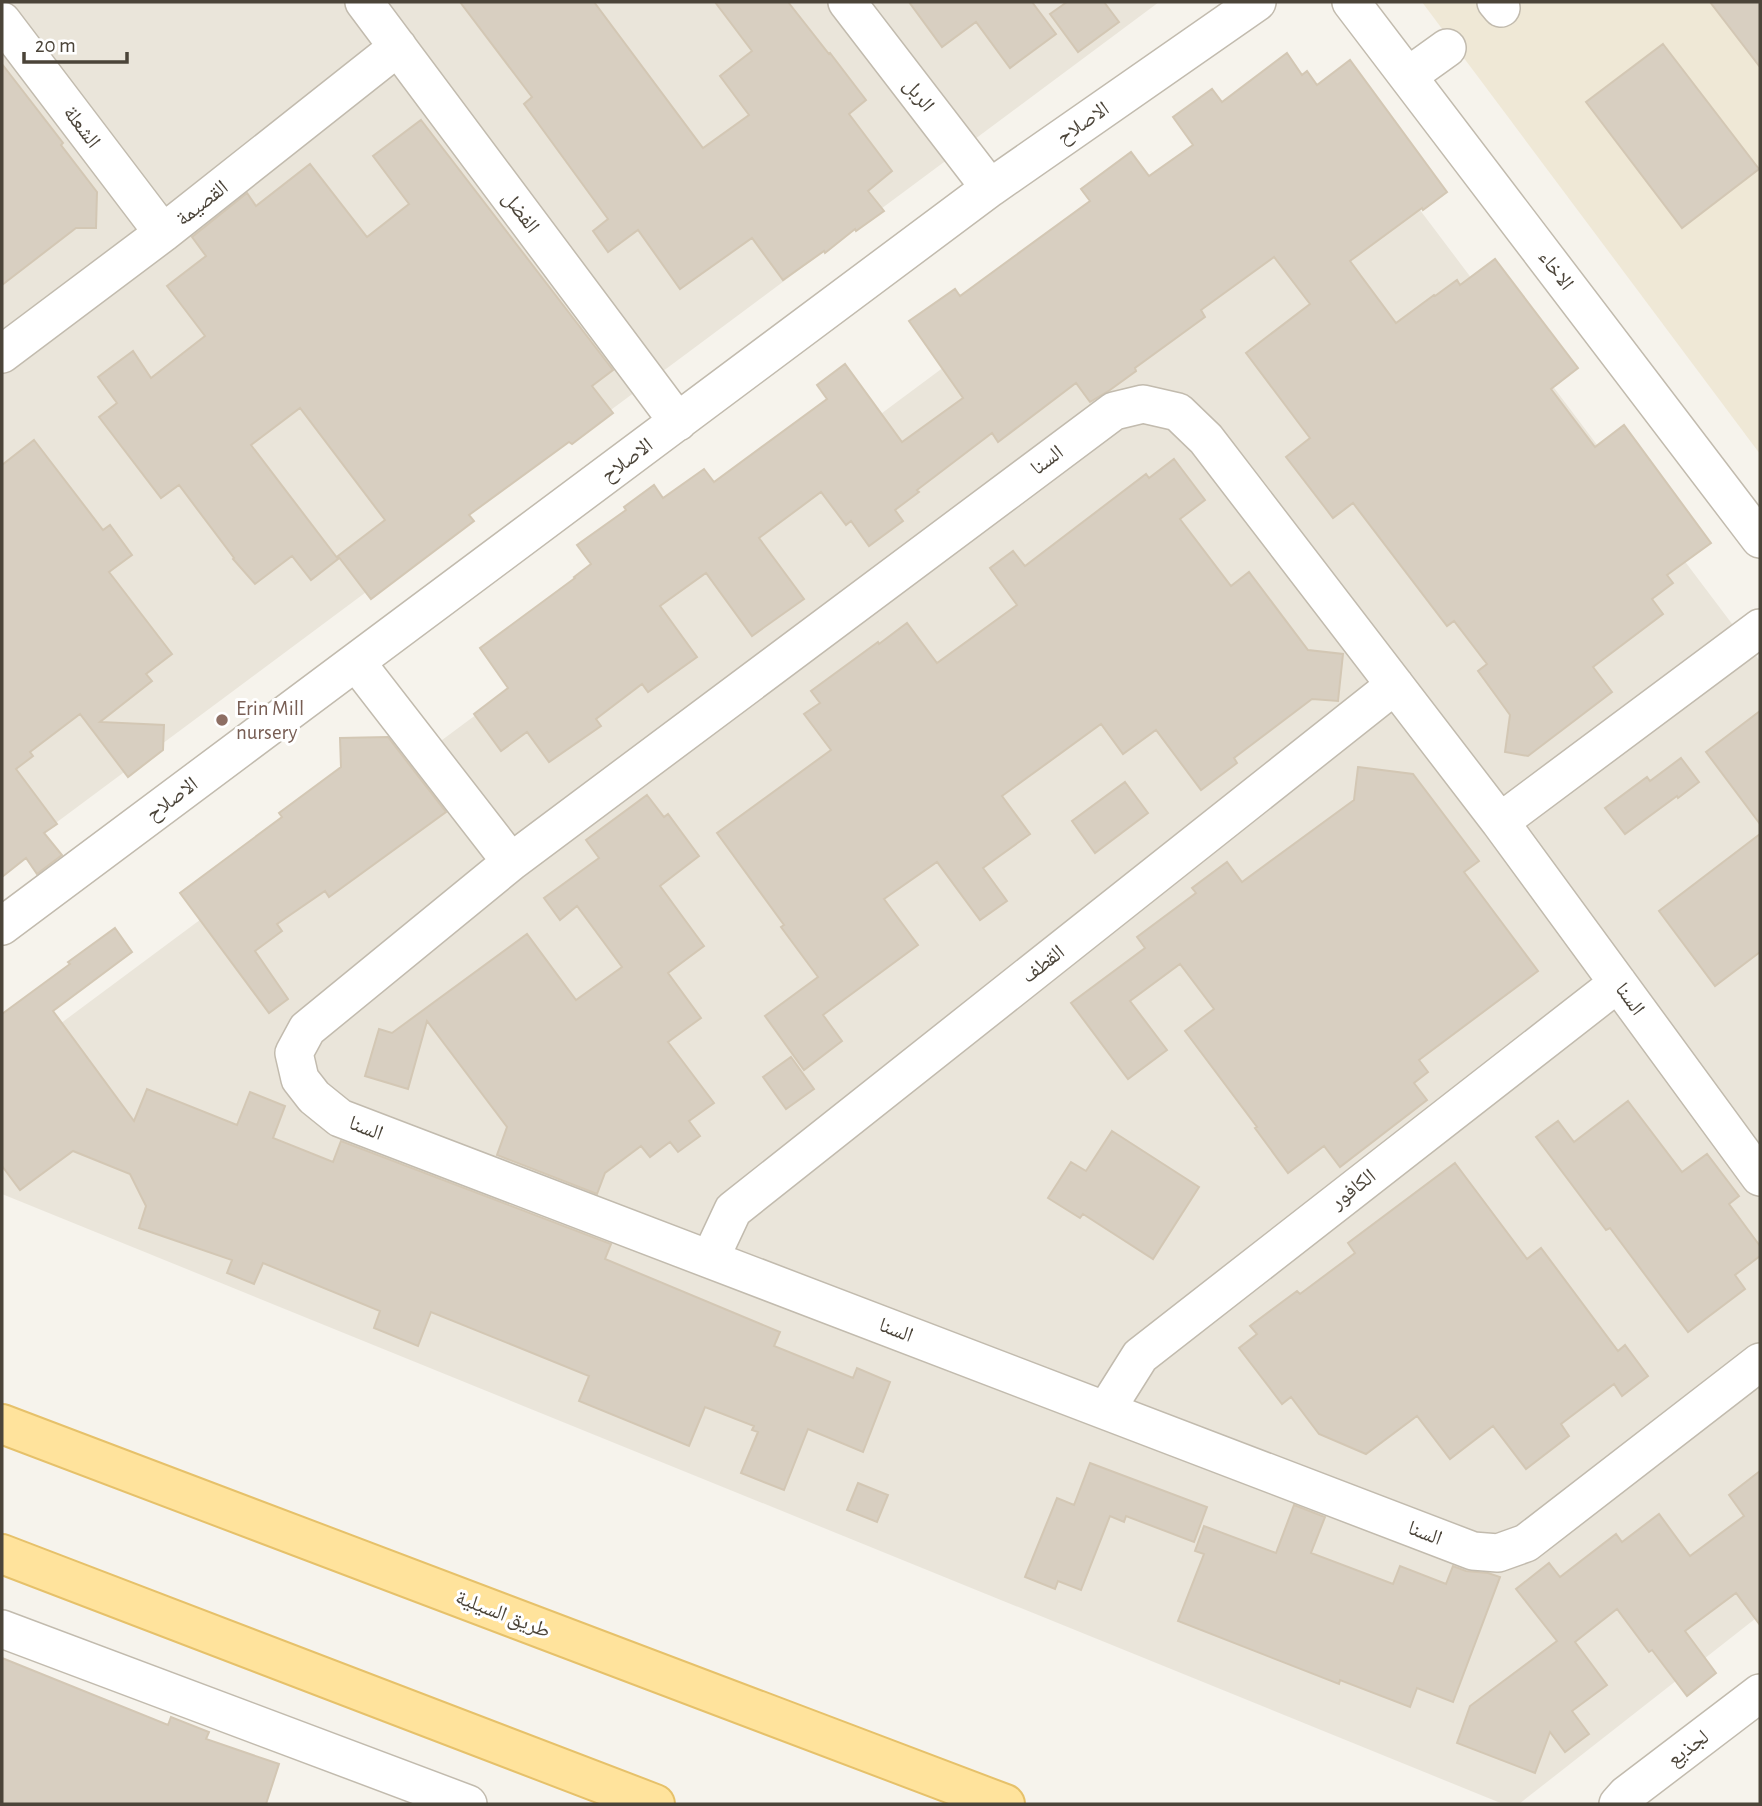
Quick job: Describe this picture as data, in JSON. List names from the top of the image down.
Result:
{
  "streets": {
    "main road": ["طريق السيلية"],
    "street": [
      "الربل",
      "الاصلاح",
      "الشعلة",
      "القصيمة",
      "الفضل",
      "الاخاء",
      "السنا",
      "القطف",
      "الكافور",
      "لجذيع"
    ]
  },
  "crossings": [
    ["الربل", "الاصلاح"],
    ["الاصلاح", "الفضل"],
    ["الشعلة", "القصيمة"],
    ["القصيمة", "الفضل"],
    ["السنا", "القطف"],
    ["السنا", "الكافور"]
  ],
  "places": ["Erin Mill nursery"],
  "scale_bar": "20 m"
}
